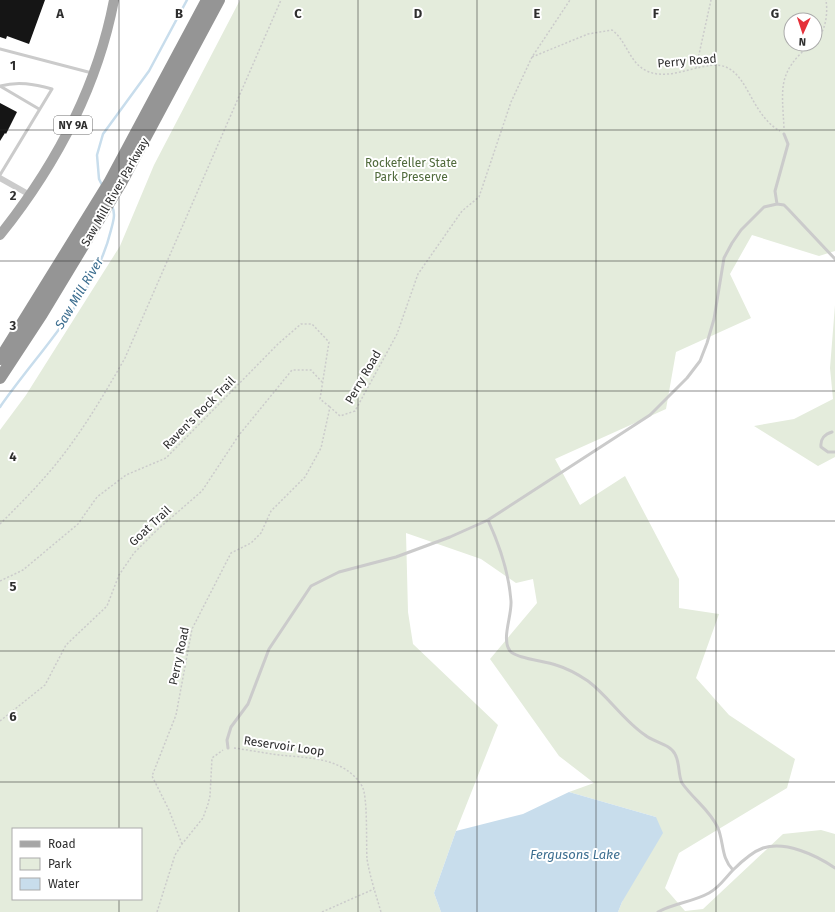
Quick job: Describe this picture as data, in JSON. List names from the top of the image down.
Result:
{
  "streets": {
    "highway": ["Saw Mill River Parkway"],
    "main road": ["NY 9A"],
    "path": [
      "Perry Road",
      "Raven's Rock Trail",
      "Goat Trail",
      "Reservoir Loop"
    ]
  },
  "crossings": [
    ["Perry Road", "Raven's Rock Trail"],
    ["Perry Road", "Reservoir Loop"],
    ["Raven's Rock Trail", "Goat Trail"]
  ],
  "water": ["Saw Mill River", "Fergusons Lake"],
  "parks": ["Rockefeller State Park Preserve"],
  "legend": ["Road", "Park", "Water"],
  "north": "bottom",
  "grid": {
    "columns": [
      "A",
      "B",
      "C",
      "D",
      "E",
      "F",
      "G"
    ],
    "rows": [
      "1",
      "2",
      "3",
      "4",
      "5",
      "6"
    ]
  }
}
